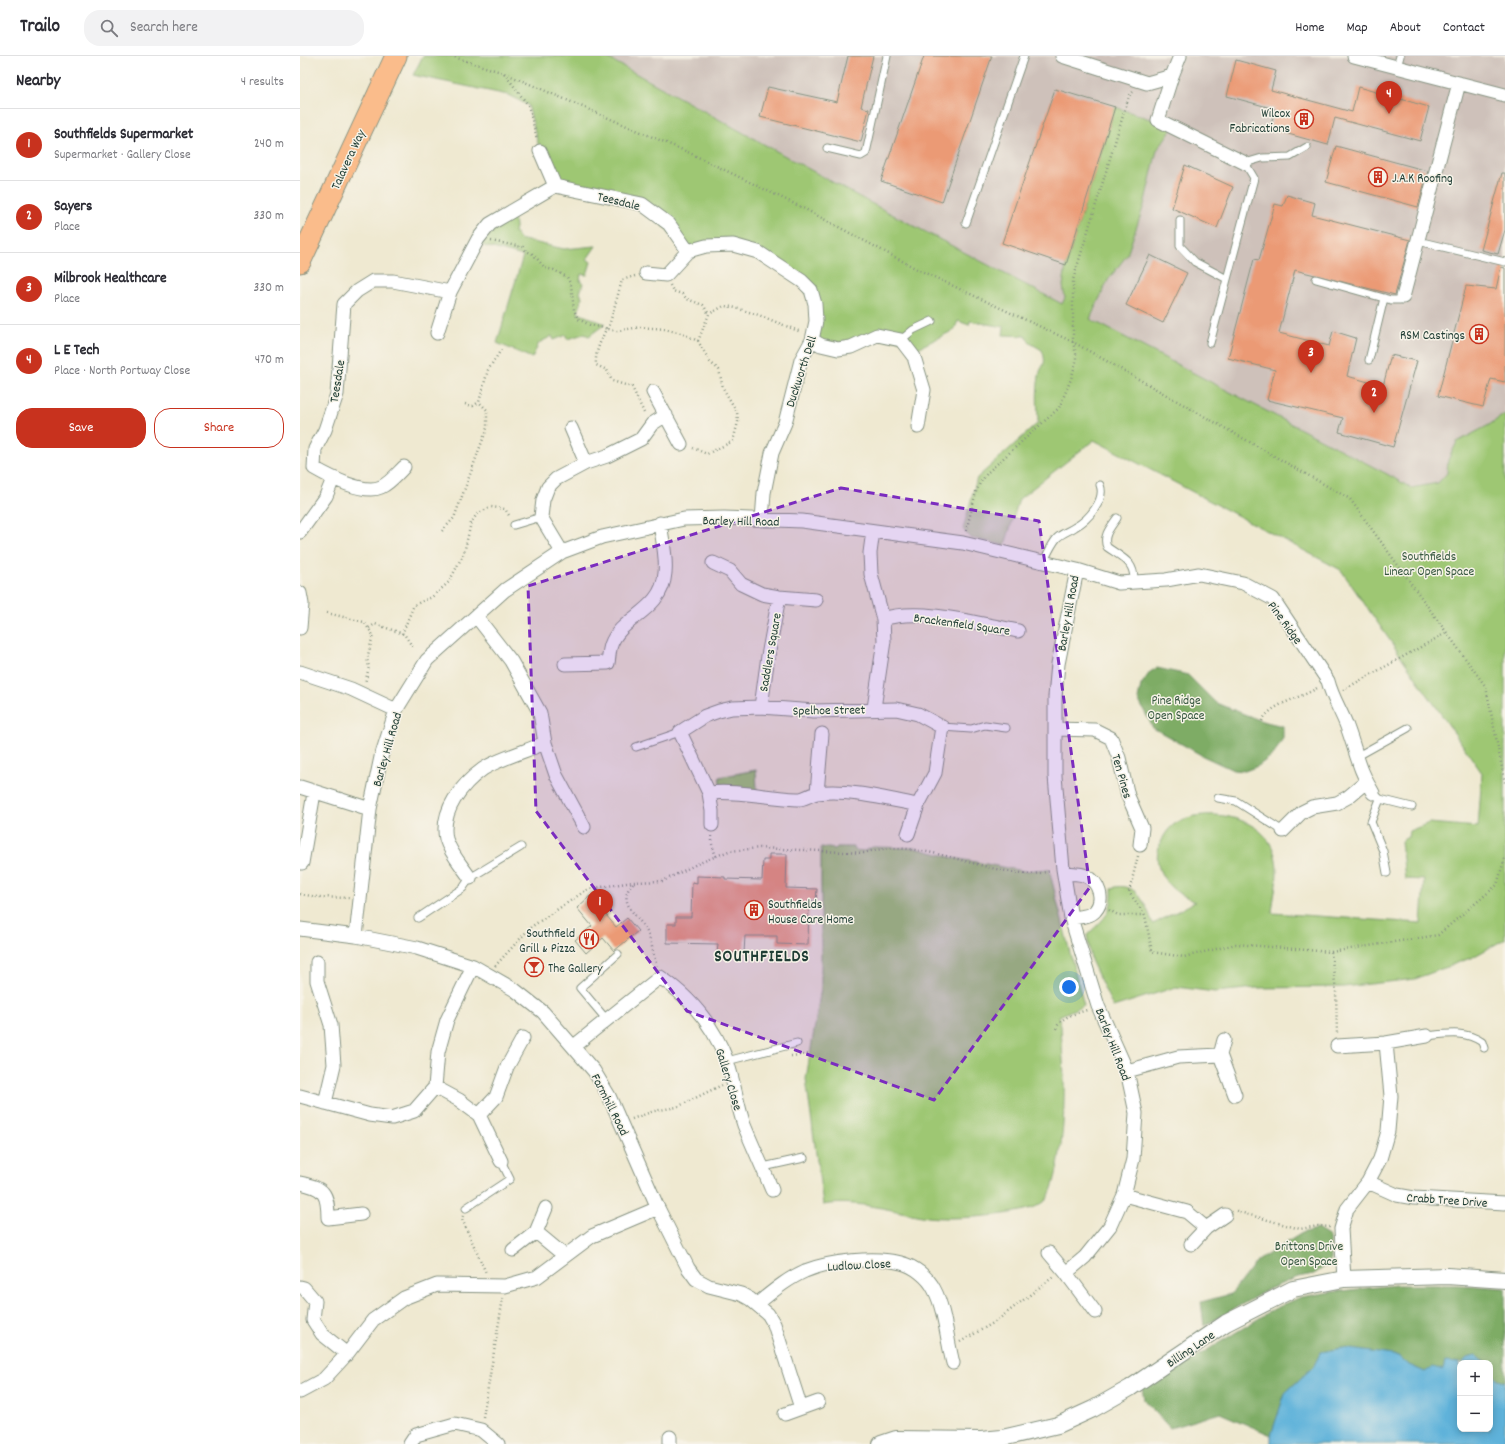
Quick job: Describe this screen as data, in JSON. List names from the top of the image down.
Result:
{
  "streets": {
    "main road": ["Talavera Way"],
    "street": [
      "Teesdale",
      "Duckworth Dell",
      "Barley Hill Road",
      "Pine Ridge",
      "Brackenfield Square",
      "Saddlers Square",
      "Spelhoe Street",
      "Ten Pines",
      "Gallery Close",
      "Farmhill Road",
      "Crabb Tree Drive",
      "Ludlow Close",
      "Billing Lane"
    ]
  },
  "crossings": [
    ["Teesdale", "Duckworth Dell"],
    ["Duckworth Dell", "Barley Hill Road"],
    ["Barley Hill Road", "Pine Ridge"],
    ["Barley Hill Road", "Spelhoe Street"],
    ["Barley Hill Road", "Ten Pines"],
    ["Barley Hill Road", "Farmhill Road"],
    ["Brackenfield Square", "Spelhoe Street"],
    ["Saddlers Square", "Spelhoe Street"],
    ["Farmhill Road", "Ludlow Close"]
  ],
  "districts": ["SOUTHFIELDS"],
  "parks": ["Southfields Linear Open Space", "Pine Ridge Open Space", "Brittons Drive Open Space"],
  "places": {
    "building": [
      "Wilcox Fabrications",
      "J.A.K Roofing",
      "RSM Castings",
      "Southfields House Care Home"
    ],
    "restaurant": ["Southfield Grill & Pizza"],
    "bar": ["The Gallery"]
  },
  "page": {
    "header": "Trailo",
    "search": "Search here",
    "nav": [
      "Home",
      "Map",
      "About",
      "Contact"
    ],
    "heading": ["Nearby", "4 results"],
    "pins": [
      "4",
      "3",
      "2",
      "1"
    ],
    "list": [
      {
        "mark": "1",
        "name": "Southfields Supermarket",
        "note": "Supermarket · Gallery Close",
        "value": "240 m"
      },
      {
        "mark": "2",
        "name": "Sayers",
        "note": "Place",
        "value": "330 m"
      },
      {
        "mark": "3",
        "name": "Milbrook Healthcare",
        "note": "Place",
        "value": "330 m"
      },
      {
        "mark": "4",
        "name": "L E Tech",
        "note": "Place · North Portway Close",
        "value": "470 m"
      }
    ],
    "buttons": ["Save", "Share"],
    "map_buttons": ["+", "−"]
  }
}
